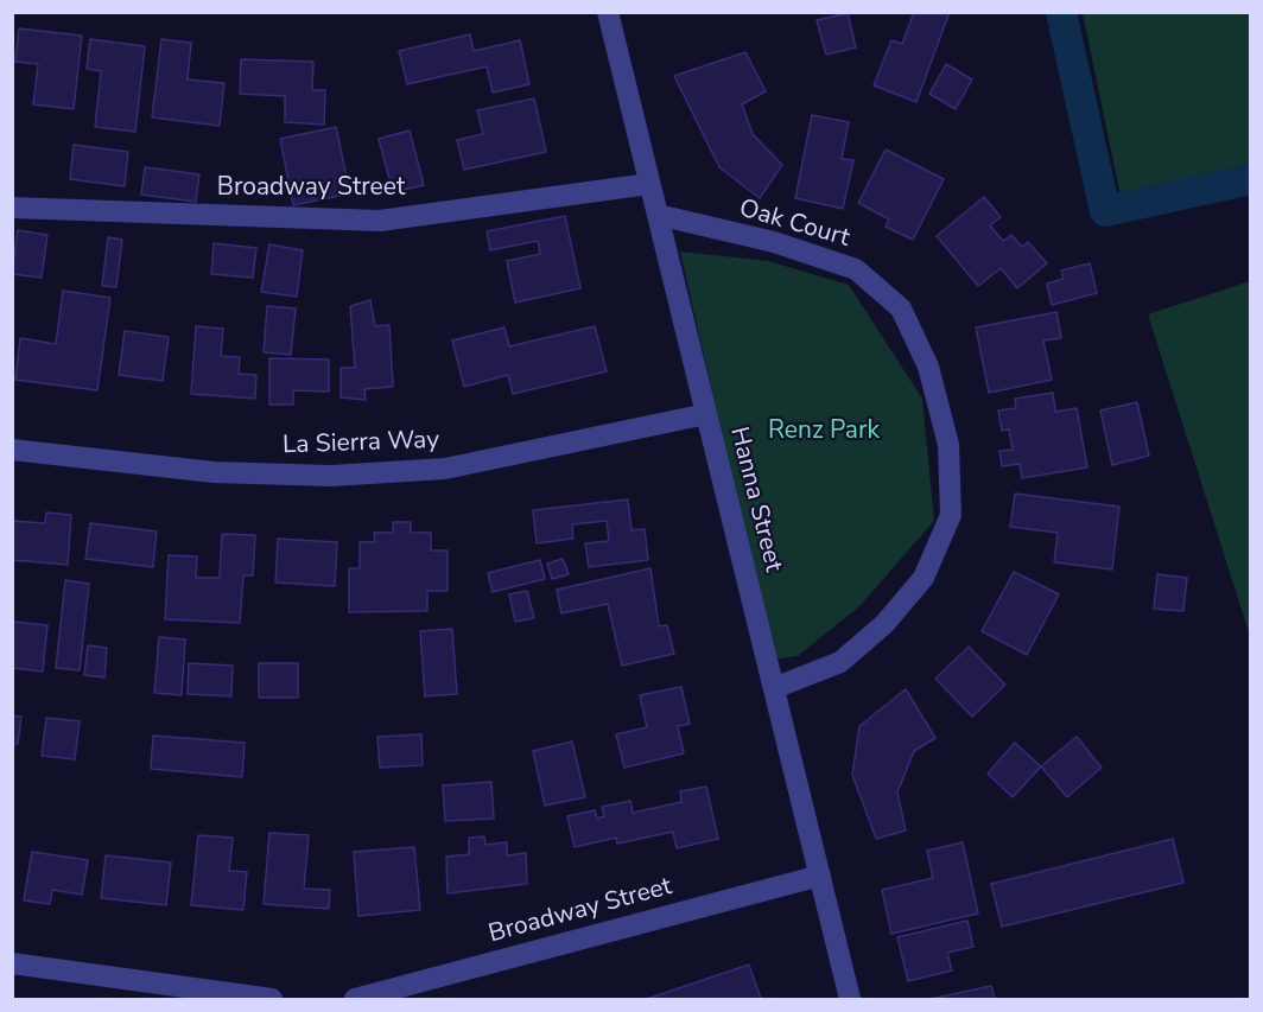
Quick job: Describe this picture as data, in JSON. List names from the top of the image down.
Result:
{
  "streets": {
    "street": [
      "Broadway Street",
      "Oak Court",
      "La Sierra Way",
      "Hanna Street"
    ]
  },
  "crossings": [
    ["Broadway Street", "Hanna Street"],
    ["Oak Court", "Hanna Street"],
    ["La Sierra Way", "Hanna Street"]
  ],
  "parks": ["Renz Park"]
}
